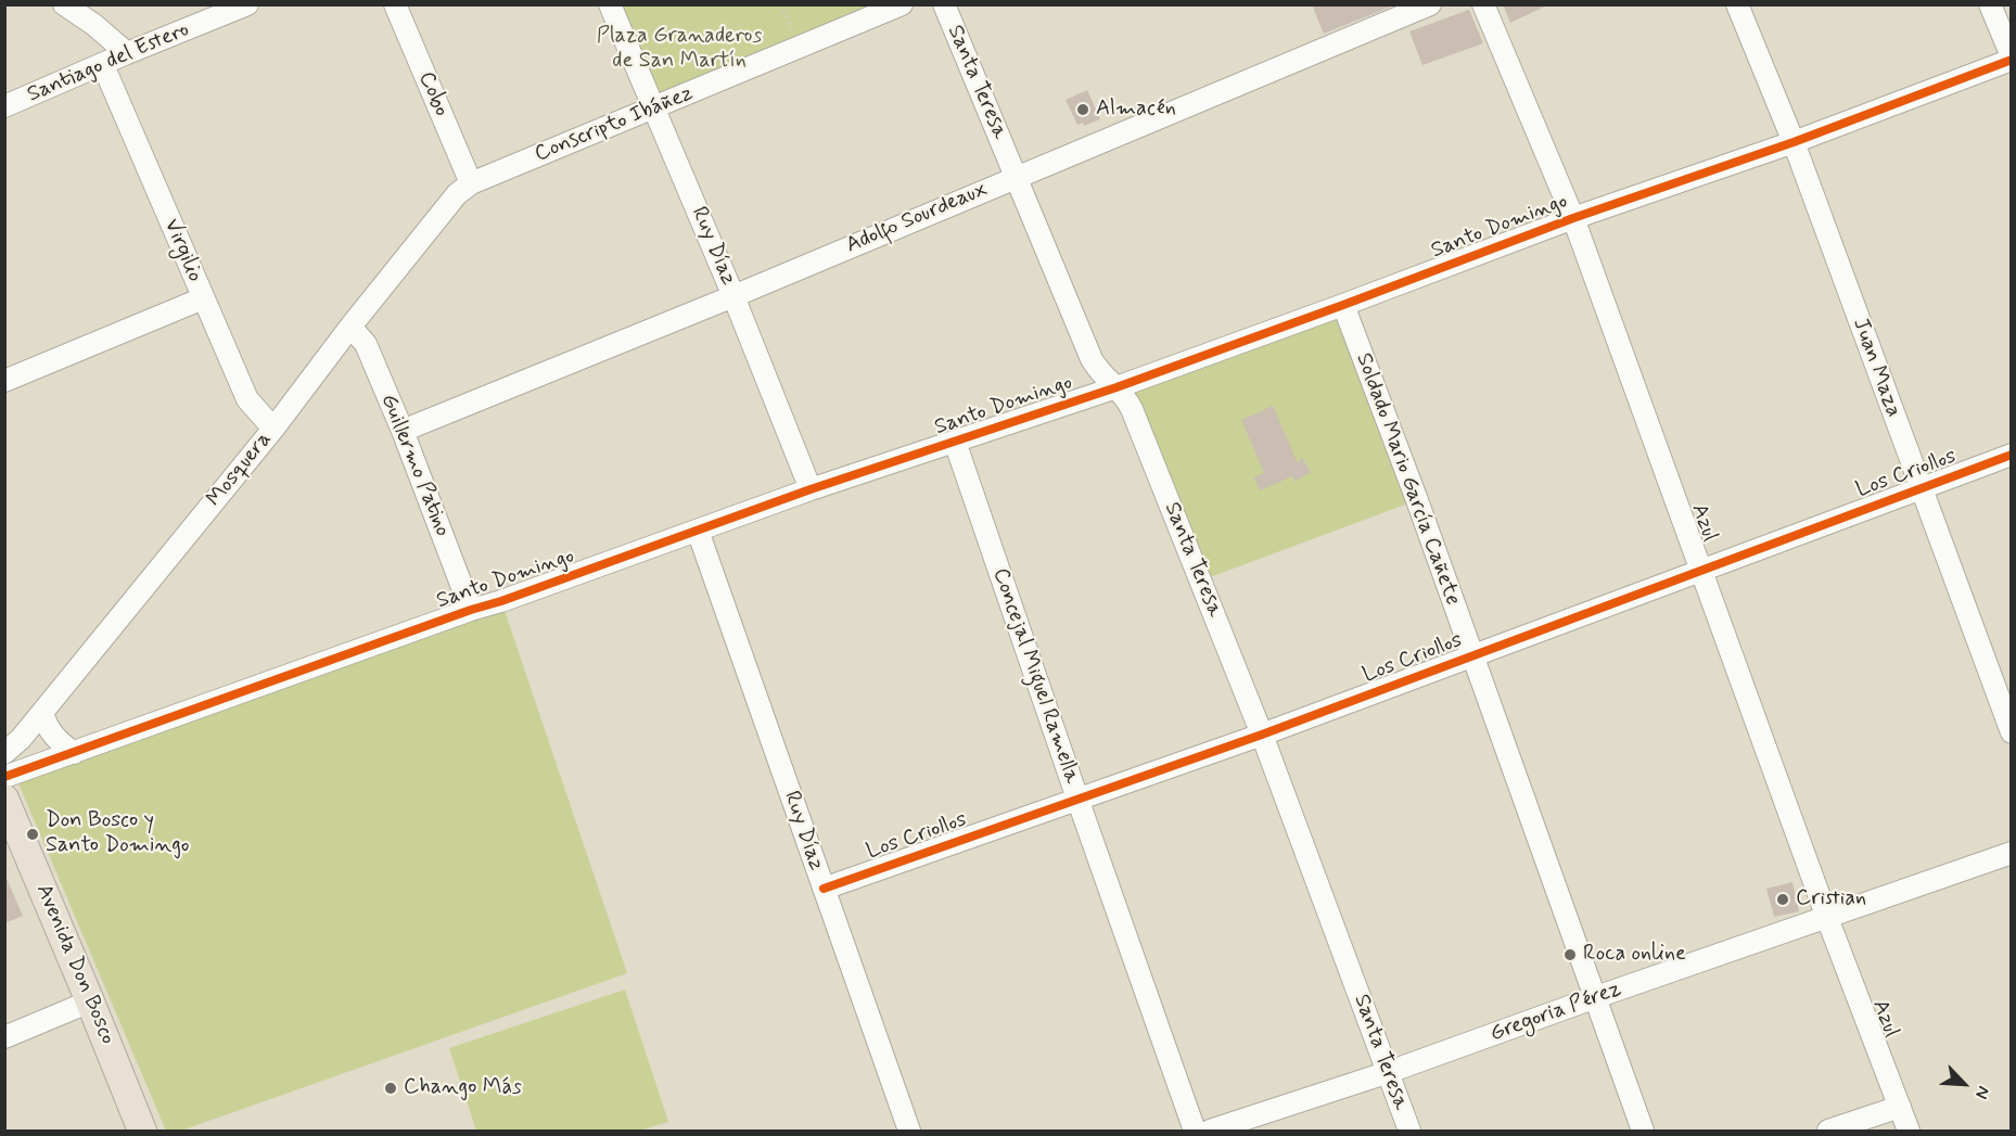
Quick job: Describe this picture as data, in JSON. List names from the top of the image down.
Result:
{
  "streets": {
    "main road": ["Avenida Don Bosco"],
    "street": [
      "Santiago del Estero",
      "Santa Teresa",
      "Cobo",
      "Conscripto Ibáñez",
      "Adolfo Sourdeaux",
      "Santo Domingo",
      "Ruy Díaz",
      "Virgilio",
      "Juan Maza",
      "Guillermo Patino",
      "Mosquera",
      "Los Criollos",
      "Soldado Mario García Cañete",
      "Azul",
      "Concejal Miguel Ramella",
      "Gregoria Pérez"
    ]
  },
  "crossings": [
    ["Santiago del Estero", "Virgilio"],
    ["Santa Teresa", "Adolfo Sourdeaux"],
    ["Santa Teresa", "Santo Domingo"],
    ["Santa Teresa", "Los Criollos"],
    ["Santa Teresa", "Gregoria Pérez"],
    ["Cobo", "Conscripto Ibáñez"],
    ["Cobo", "Mosquera"],
    ["Conscripto Ibáñez", "Ruy Díaz"],
    ["Conscripto Ibáñez", "Mosquera"],
    ["Adolfo Sourdeaux", "Ruy Díaz"],
    ["Adolfo Sourdeaux", "Guillermo Patino"],
    ["Santo Domingo", "Ruy Díaz"],
    ["Santo Domingo", "Juan Maza"],
    ["Santo Domingo", "Guillermo Patino"],
    ["Santo Domingo", "Soldado Mario García Cañete"],
    ["Santo Domingo", "Azul"],
    ["Santo Domingo", "Concejal Miguel Ramella"],
    ["Ruy Díaz", "Los Criollos"],
    ["Virgilio", "Mosquera"],
    ["Juan Maza", "Los Criollos"],
    ["Guillermo Patino", "Mosquera"],
    ["Los Criollos", "Soldado Mario García Cañete"],
    ["Los Criollos", "Azul"],
    ["Los Criollos", "Concejal Miguel Ramella"],
    ["Soldado Mario García Cañete", "Gregoria Pérez"],
    ["Azul", "Gregoria Pérez"]
  ],
  "parks": ["Plaza Granaderos de San Martín"],
  "places": [
    "Almacén",
    "Don Bosco y Santo Domingo",
    "Cristian",
    "Roca online",
    "Chango Más"
  ],
  "north": "bottom right"
}
